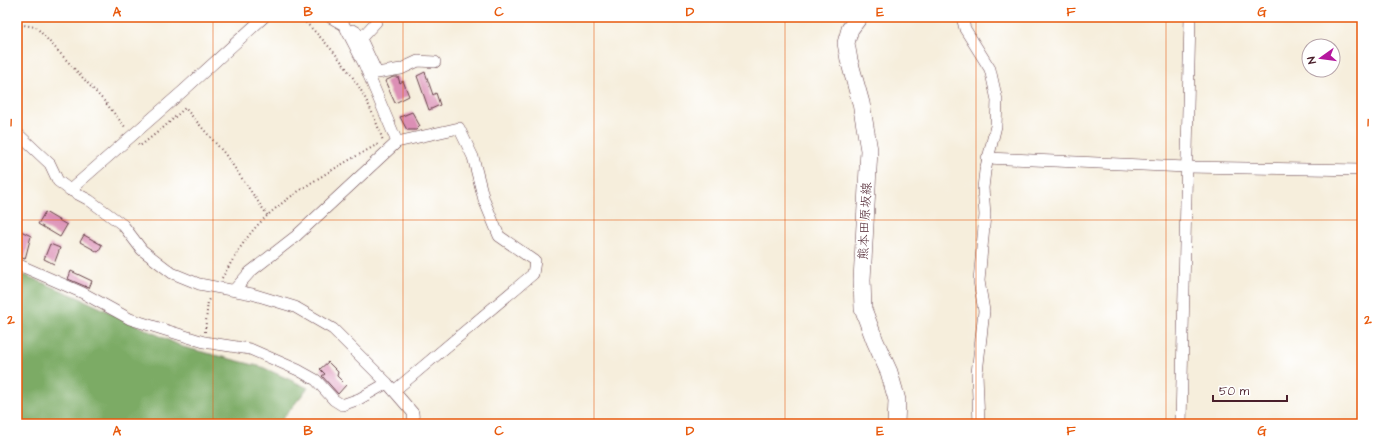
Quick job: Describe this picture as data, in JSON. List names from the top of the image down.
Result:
{
  "streets": {
    "main road": ["熊本田原坂線"]
  },
  "scale_bar": "50 m",
  "north": "left",
  "grid": {
    "columns": [
      "A",
      "B",
      "C",
      "D",
      "E",
      "F",
      "G"
    ],
    "rows": ["1", "2"]
  }
}
